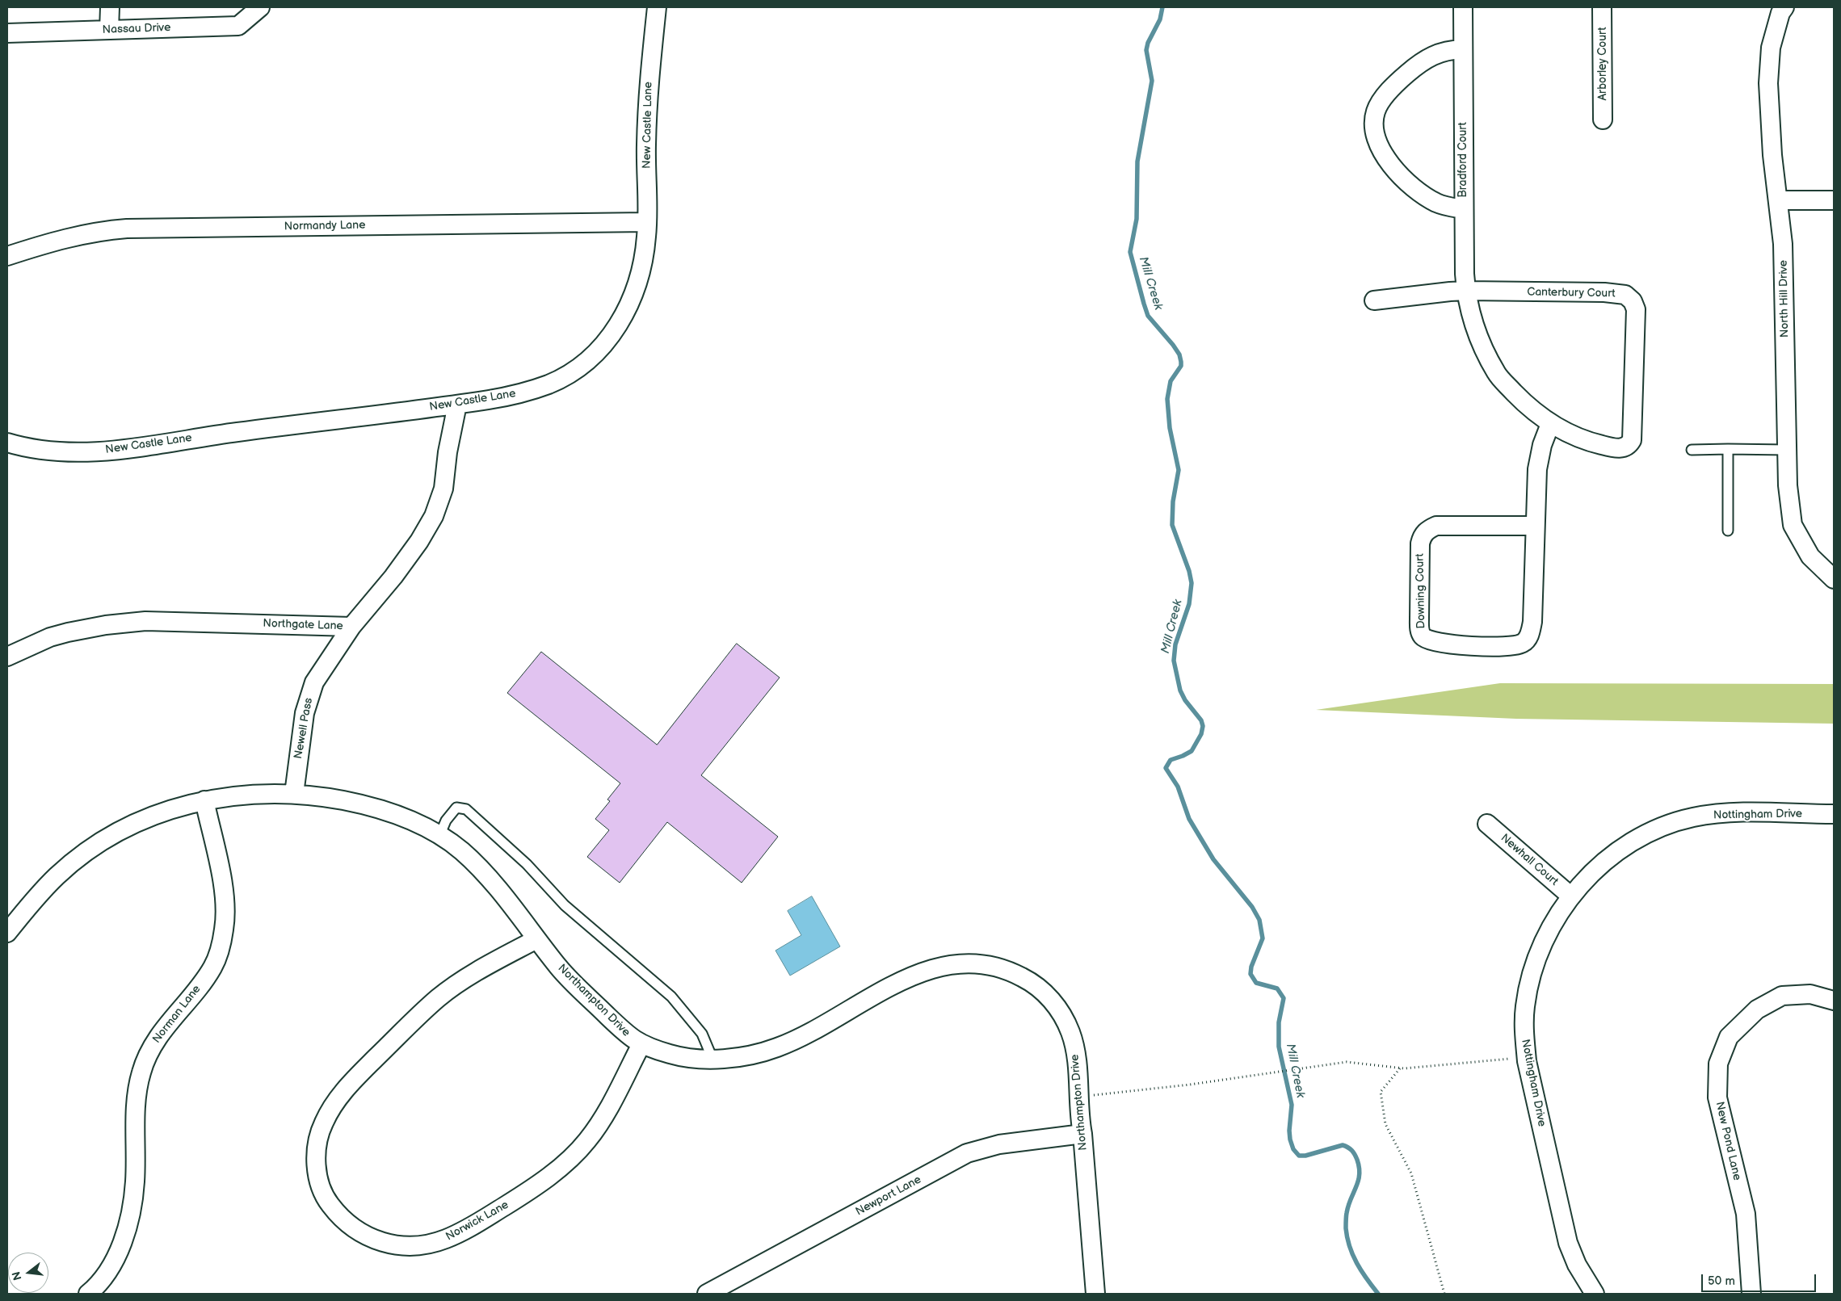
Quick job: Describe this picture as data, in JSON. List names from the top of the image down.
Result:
{
  "streets": {
    "street": [
      "Nassau Drive",
      "Arborley Court",
      "New Castle Lane",
      "Bradford Court",
      "Normandy Lane",
      "Canterbury Court",
      "North Hill Drive",
      "Downing Court",
      "Northgate Lane",
      "Newell Pass",
      "Nottingham Drive",
      "Newhall Court",
      "Northampton Drive",
      "Norman Lane",
      "New Pond Lane",
      "Newport Lane",
      "Norwick Lane"
    ]
  },
  "crossings": [
    ["New Castle Lane", "Normandy Lane"],
    ["New Castle Lane", "Northgate Lane"],
    ["Canterbury Court", "Downing Court"],
    ["Northgate Lane", "Newell Pass"],
    ["Newell Pass", "Northampton Drive"],
    ["Nottingham Drive", "Newhall Court"],
    ["Northampton Drive", "Norman Lane"],
    ["Northampton Drive", "Newport Lane"],
    ["Northampton Drive", "Norwick Lane"]
  ],
  "water": ["Mill Creek"],
  "scale_bar": "50 m",
  "north": "left"
}
